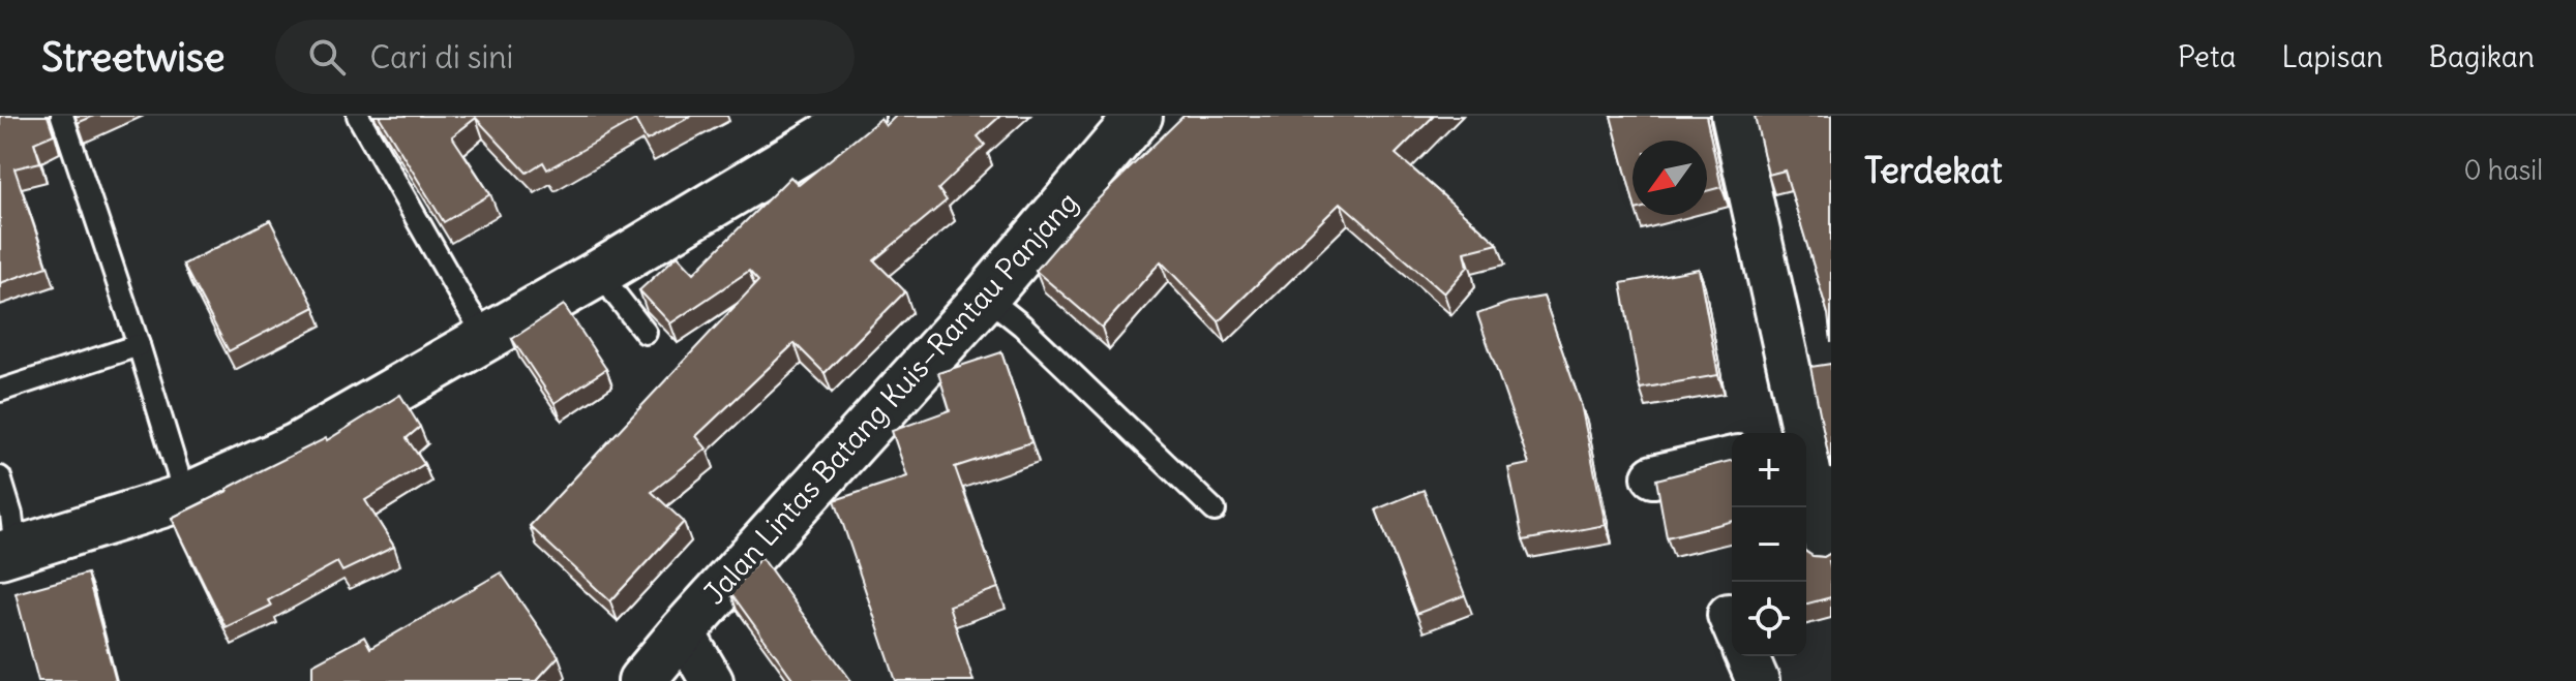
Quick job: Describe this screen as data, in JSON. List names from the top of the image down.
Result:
{
  "streets": {
    "street": ["Jalan Lintas Batang Kuis–Rantau Panjang"]
  },
  "north": "bottom left",
  "page": {
    "header": "Streetwise",
    "search": "Cari di sini",
    "nav": ["Peta", "Lapisan", "Bagikan"],
    "heading": ["Terdekat", "0 hasil"],
    "map_buttons": ["+", "−"]
  }
}
